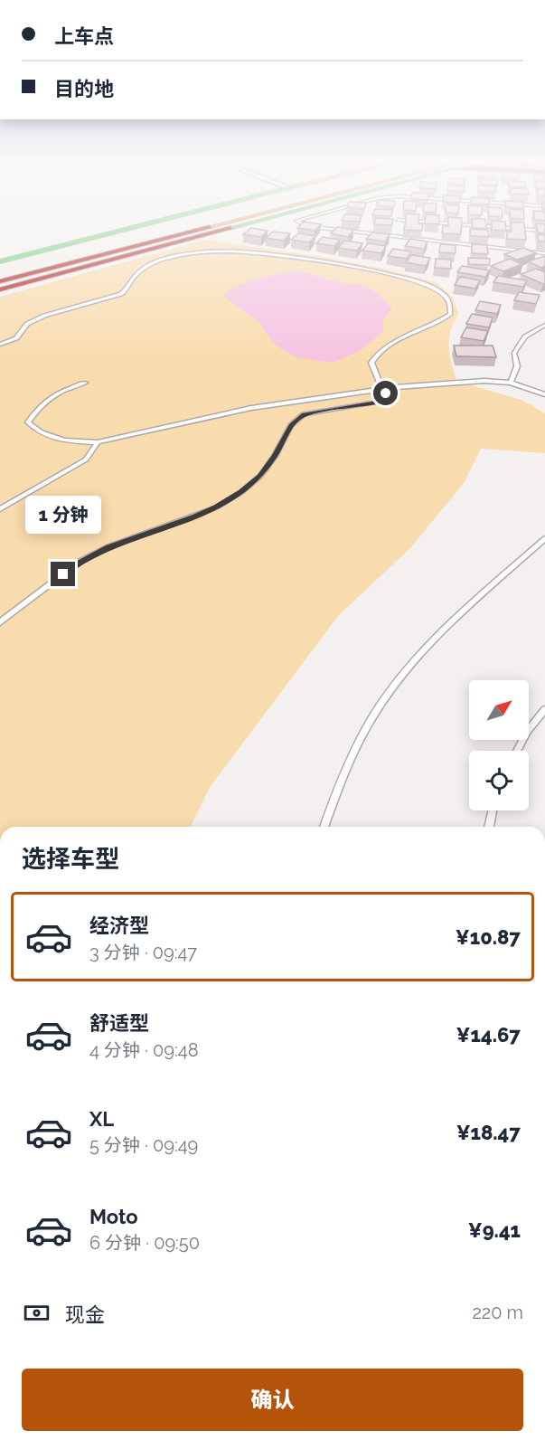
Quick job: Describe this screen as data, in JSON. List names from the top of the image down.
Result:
{
  "north": "top right",
  "page": {
    "banner": ["上车点", "目的地"],
    "bubble": "1 分钟",
    "heading": "选择车型",
    "list": [
      {
        "name": "经济型",
        "note": "3 分钟 · 09:47",
        "value": "¥10.87"
      },
      {
        "name": "舒适型",
        "note": "4 分钟 · 09:48",
        "value": "¥14.67"
      },
      {
        "name": "XL",
        "note": "5 分钟 · 09:49",
        "value": "¥18.47"
      },
      {
        "name": "Moto",
        "note": "6 分钟 · 09:50",
        "value": "¥9.41"
      }
    ],
    "pay": ["现金", "220 m"],
    "buttons": "确认"
  }
}
